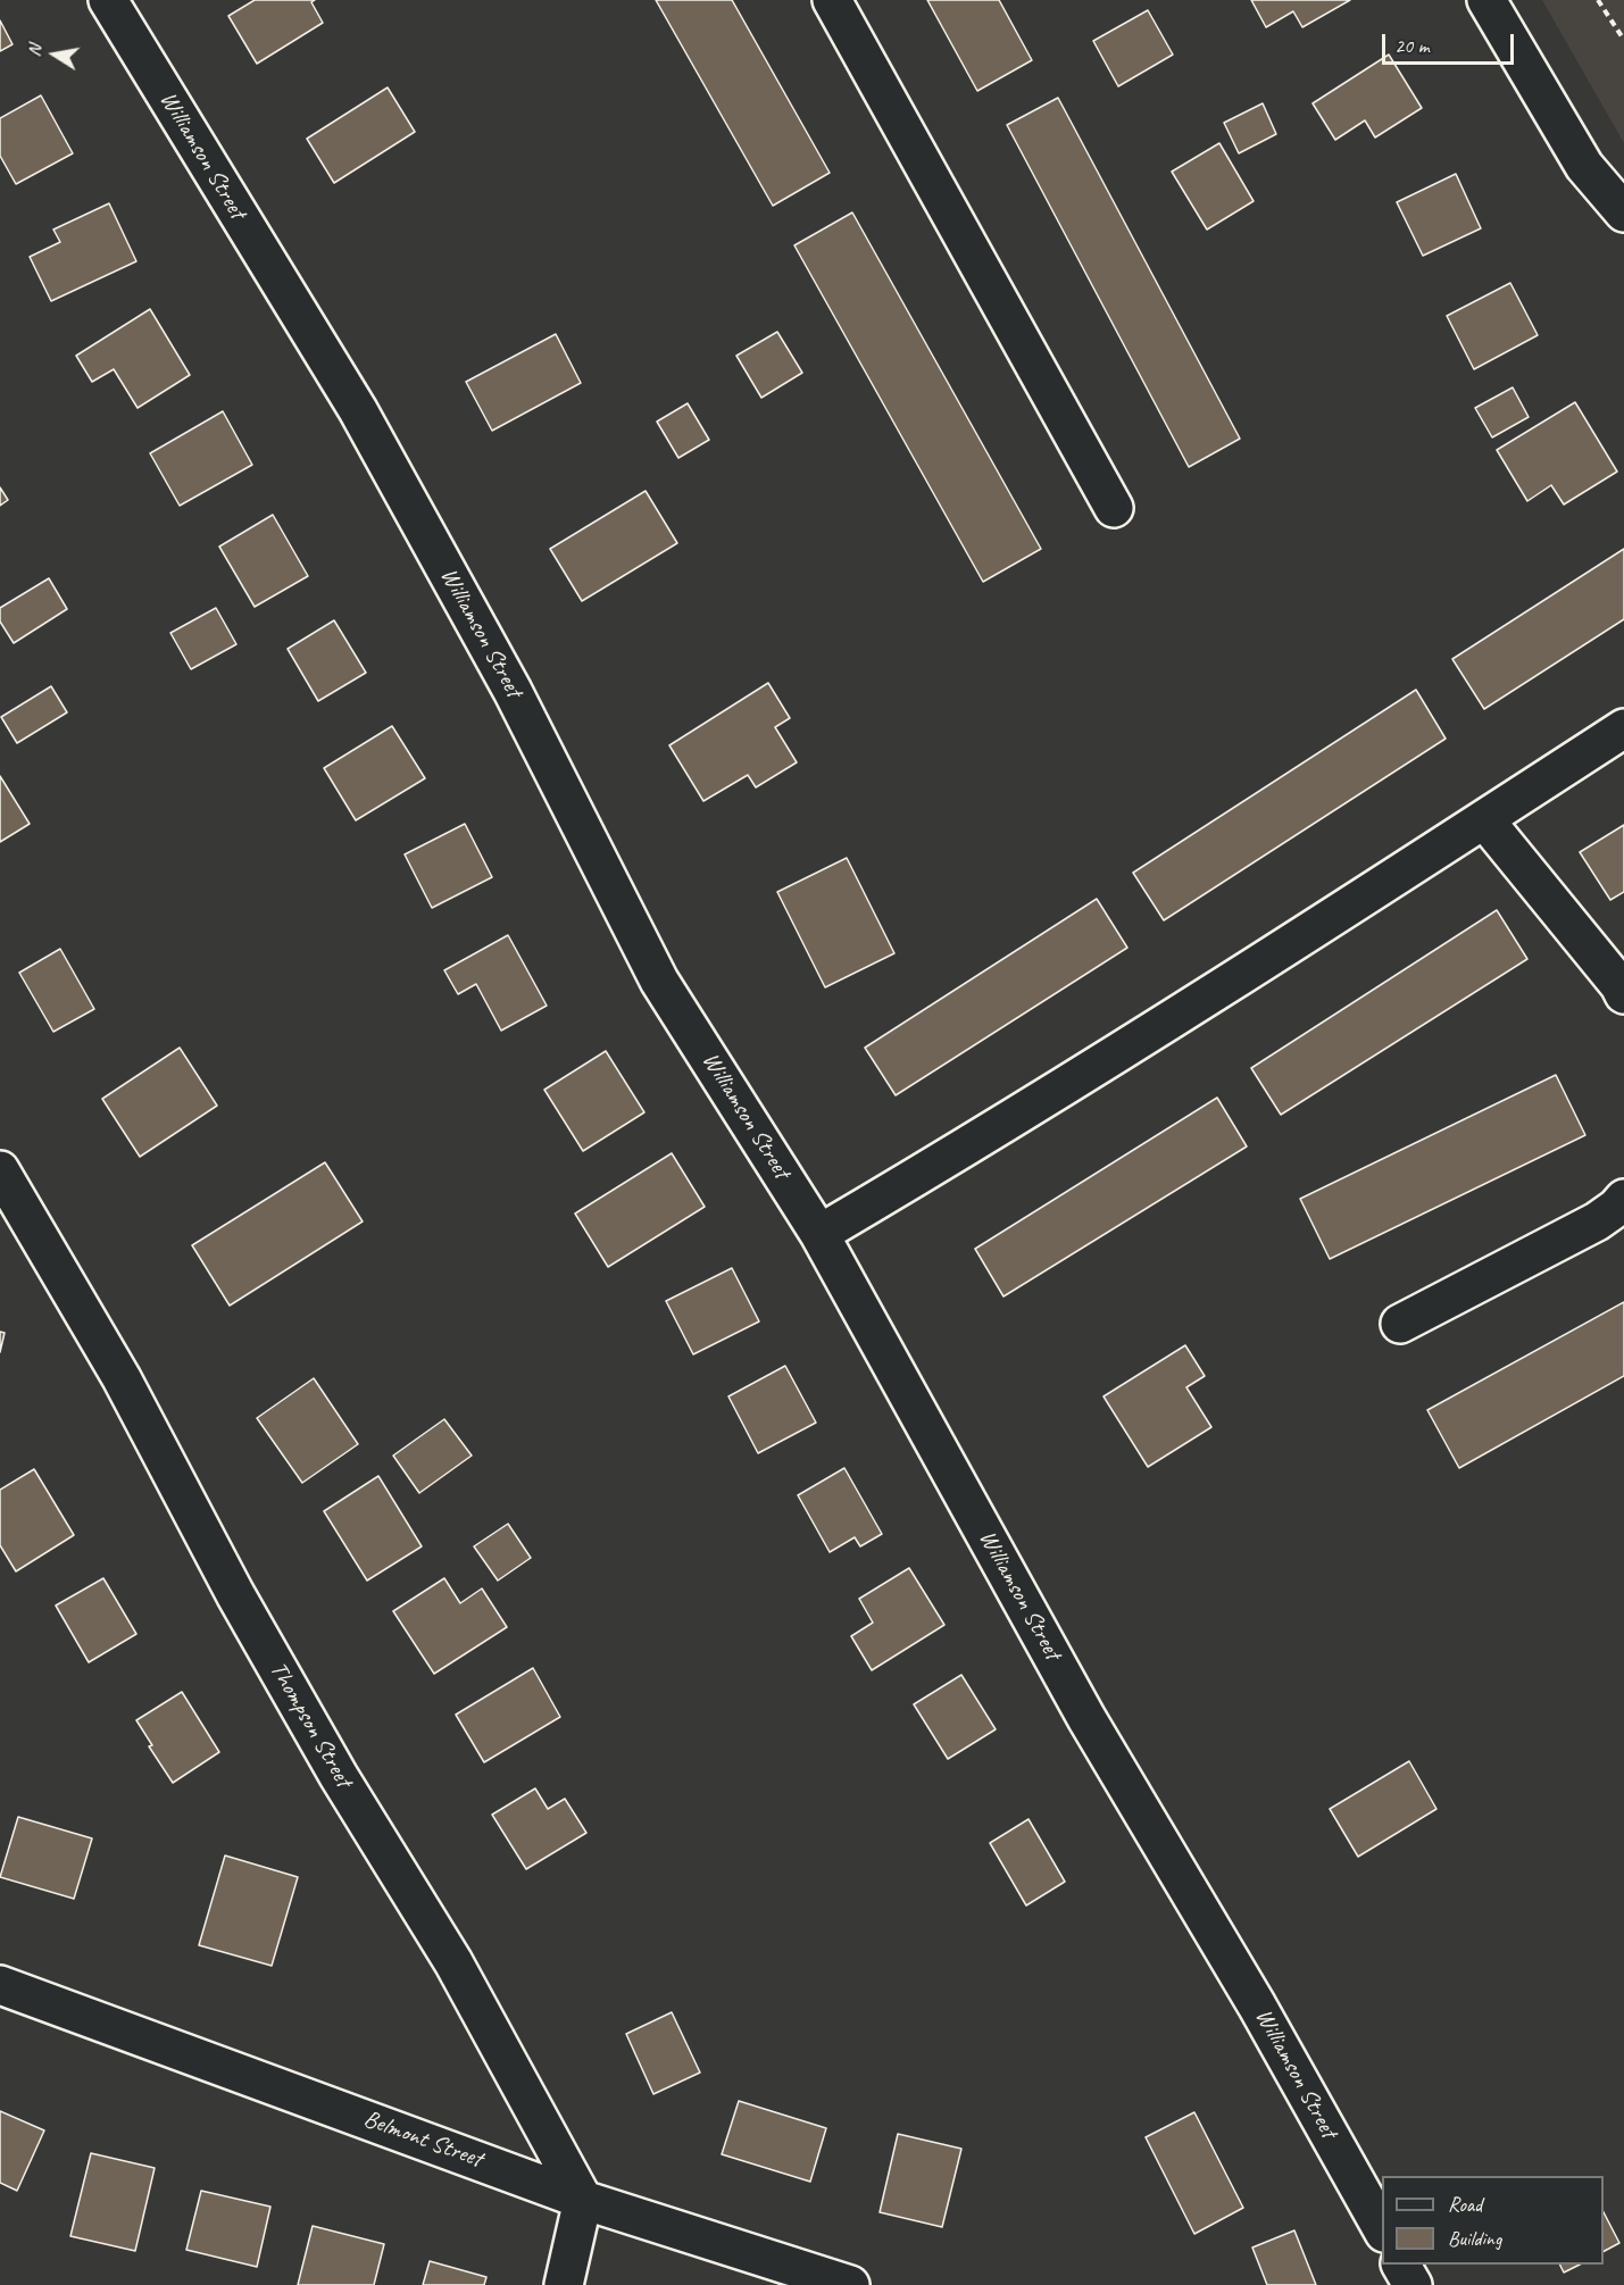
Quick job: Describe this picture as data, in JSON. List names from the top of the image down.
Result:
{
  "streets": {
    "street": ["Williamson Street", "Thompson Street", "Belmont Street"]
  },
  "crossings": [
    ["Thompson Street", "Belmont Street"]
  ],
  "legend": ["Road", "Building"],
  "scale_bar": "20 m",
  "north": "left"
}
